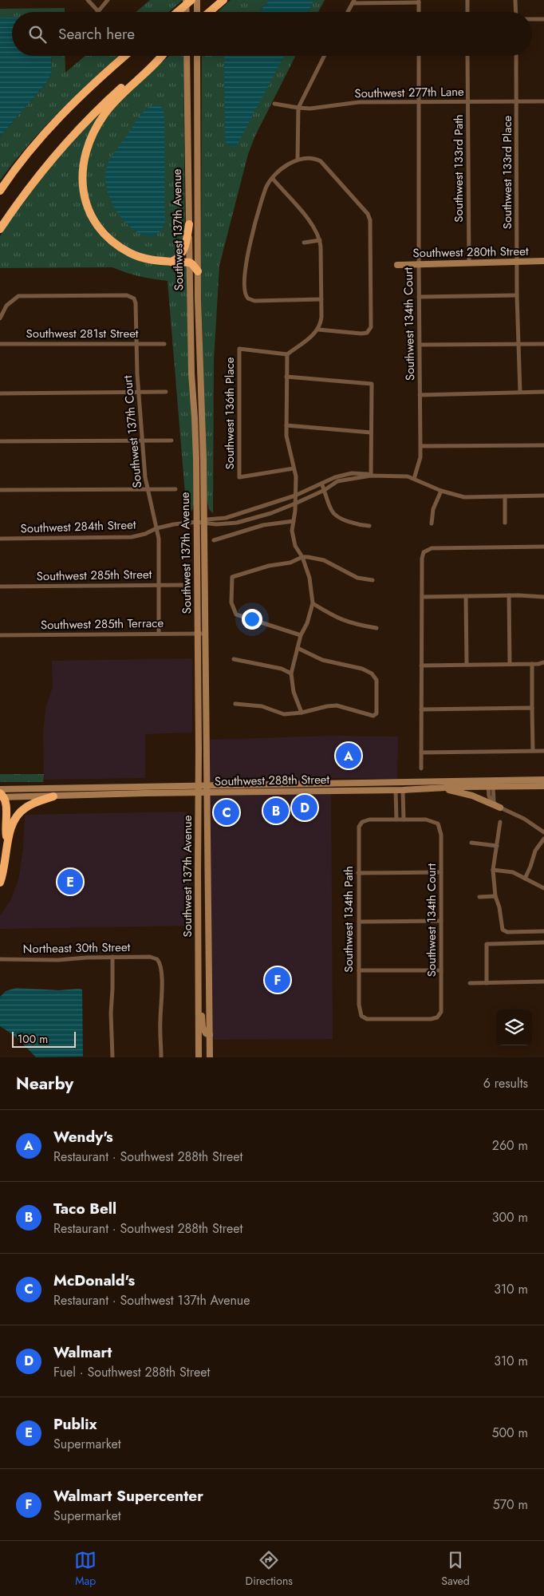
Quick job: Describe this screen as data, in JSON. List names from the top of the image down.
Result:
{
  "streets": {
    "main road": ["Southwest 137th Avenue", "Southwest 280th Street", "Southwest 288th Street"],
    "street": [
      "Southwest 277th Lane",
      "Southwest 133rd Path",
      "Southwest 133rd Place",
      "Southwest 134th Court",
      "Southwest 281st Street",
      "Southwest 136th Place",
      "Southwest 137th Court",
      "Southwest 284th Street",
      "Southwest 285th Street",
      "Southwest 285th Terrace",
      "Southwest 134th Path",
      "Northeast 30th Street"
    ]
  },
  "crossings": [
    ["Southwest 277th Lane", "Southwest 133rd Path"],
    ["Southwest 277th Lane", "Southwest 133rd Place"],
    ["Southwest 277th Lane", "Southwest 134th Court"],
    ["Southwest 133rd Path", "Southwest 280th Street"],
    ["Southwest 133rd Place", "Southwest 280th Street"],
    ["Southwest 137th Avenue", "Southwest 284th Street"],
    ["Southwest 137th Avenue", "Southwest 285th Terrace"],
    ["Southwest 137th Avenue", "Southwest 288th Street"],
    ["Southwest 280th Street", "Southwest 134th Court"],
    ["Southwest 134th Court", "Southwest 284th Street"],
    ["Southwest 134th Court", "Southwest 134th Path"],
    ["Southwest 281st Street", "Southwest 137th Court"],
    ["Southwest 137th Court", "Southwest 284th Street"],
    ["Southwest 137th Court", "Southwest 285th Street"],
    ["Southwest 137th Court", "Southwest 285th Terrace"]
  ],
  "scale_bar": "100 m",
  "page": {
    "search": "Search here",
    "pins": [
      "A",
      "D",
      "B",
      "C",
      "E",
      "F"
    ],
    "scale": "100 m",
    "heading": ["Nearby", "6 results"],
    "list": [
      {
        "mark": "A",
        "name": "Wendy's",
        "note": "Restaurant · Southwest 288th Street",
        "value": "260 m"
      },
      {
        "mark": "B",
        "name": "Taco Bell",
        "note": "Restaurant · Southwest 288th Street",
        "value": "300 m"
      },
      {
        "mark": "C",
        "name": "McDonald's",
        "note": "Restaurant · Southwest 137th Avenue",
        "value": "310 m"
      },
      {
        "mark": "D",
        "name": "Walmart",
        "note": "Fuel · Southwest 288th Street",
        "value": "310 m"
      },
      {
        "mark": "E",
        "name": "Publix",
        "note": "Supermarket",
        "value": "500 m"
      },
      {
        "mark": "F",
        "name": "Walmart Supercenter",
        "note": "Supermarket",
        "value": "570 m"
      }
    ],
    "nav": ["Map", "Directions", "Saved"]
  }
}
